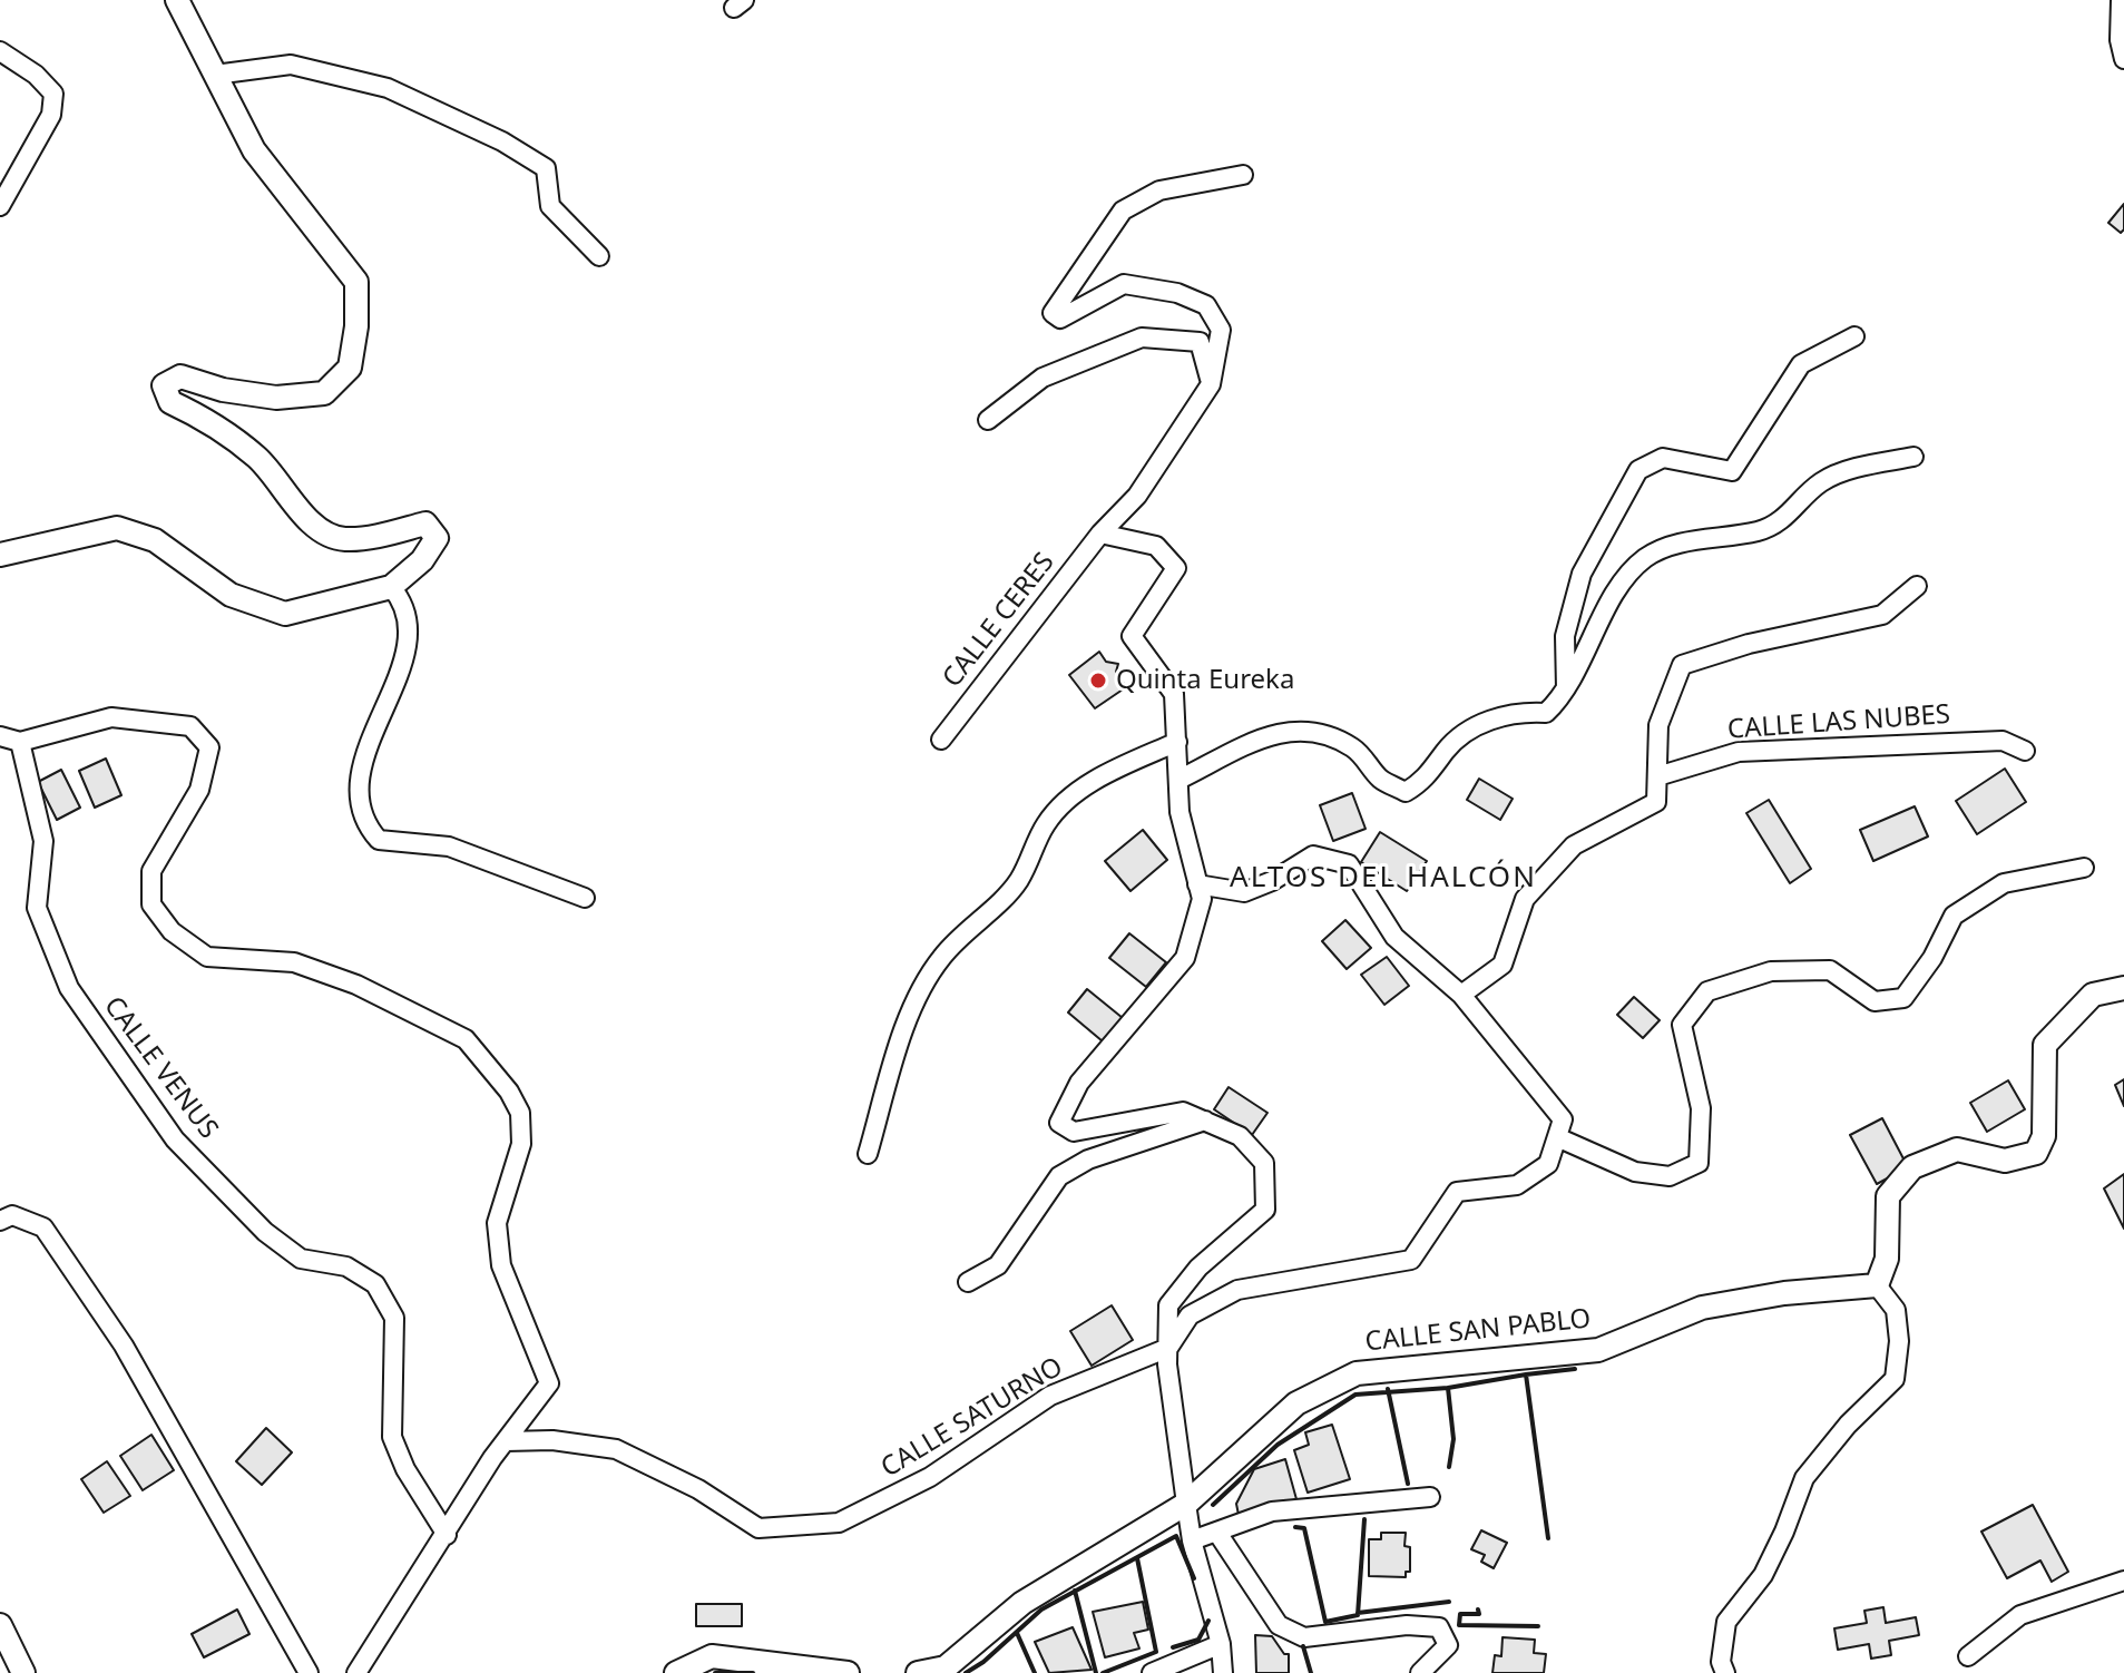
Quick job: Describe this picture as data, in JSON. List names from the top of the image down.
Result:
{
  "streets": {
    "street": [
      "CALLE CERES",
      "CALLE LAS NUBES",
      "CALLE VENUS",
      "CALLE SAN PABLO",
      "CALLE SATURNO"
    ]
  },
  "districts": ["ALTOS DEL HALCÓN"],
  "places": ["Quinta Eureka"]
}
